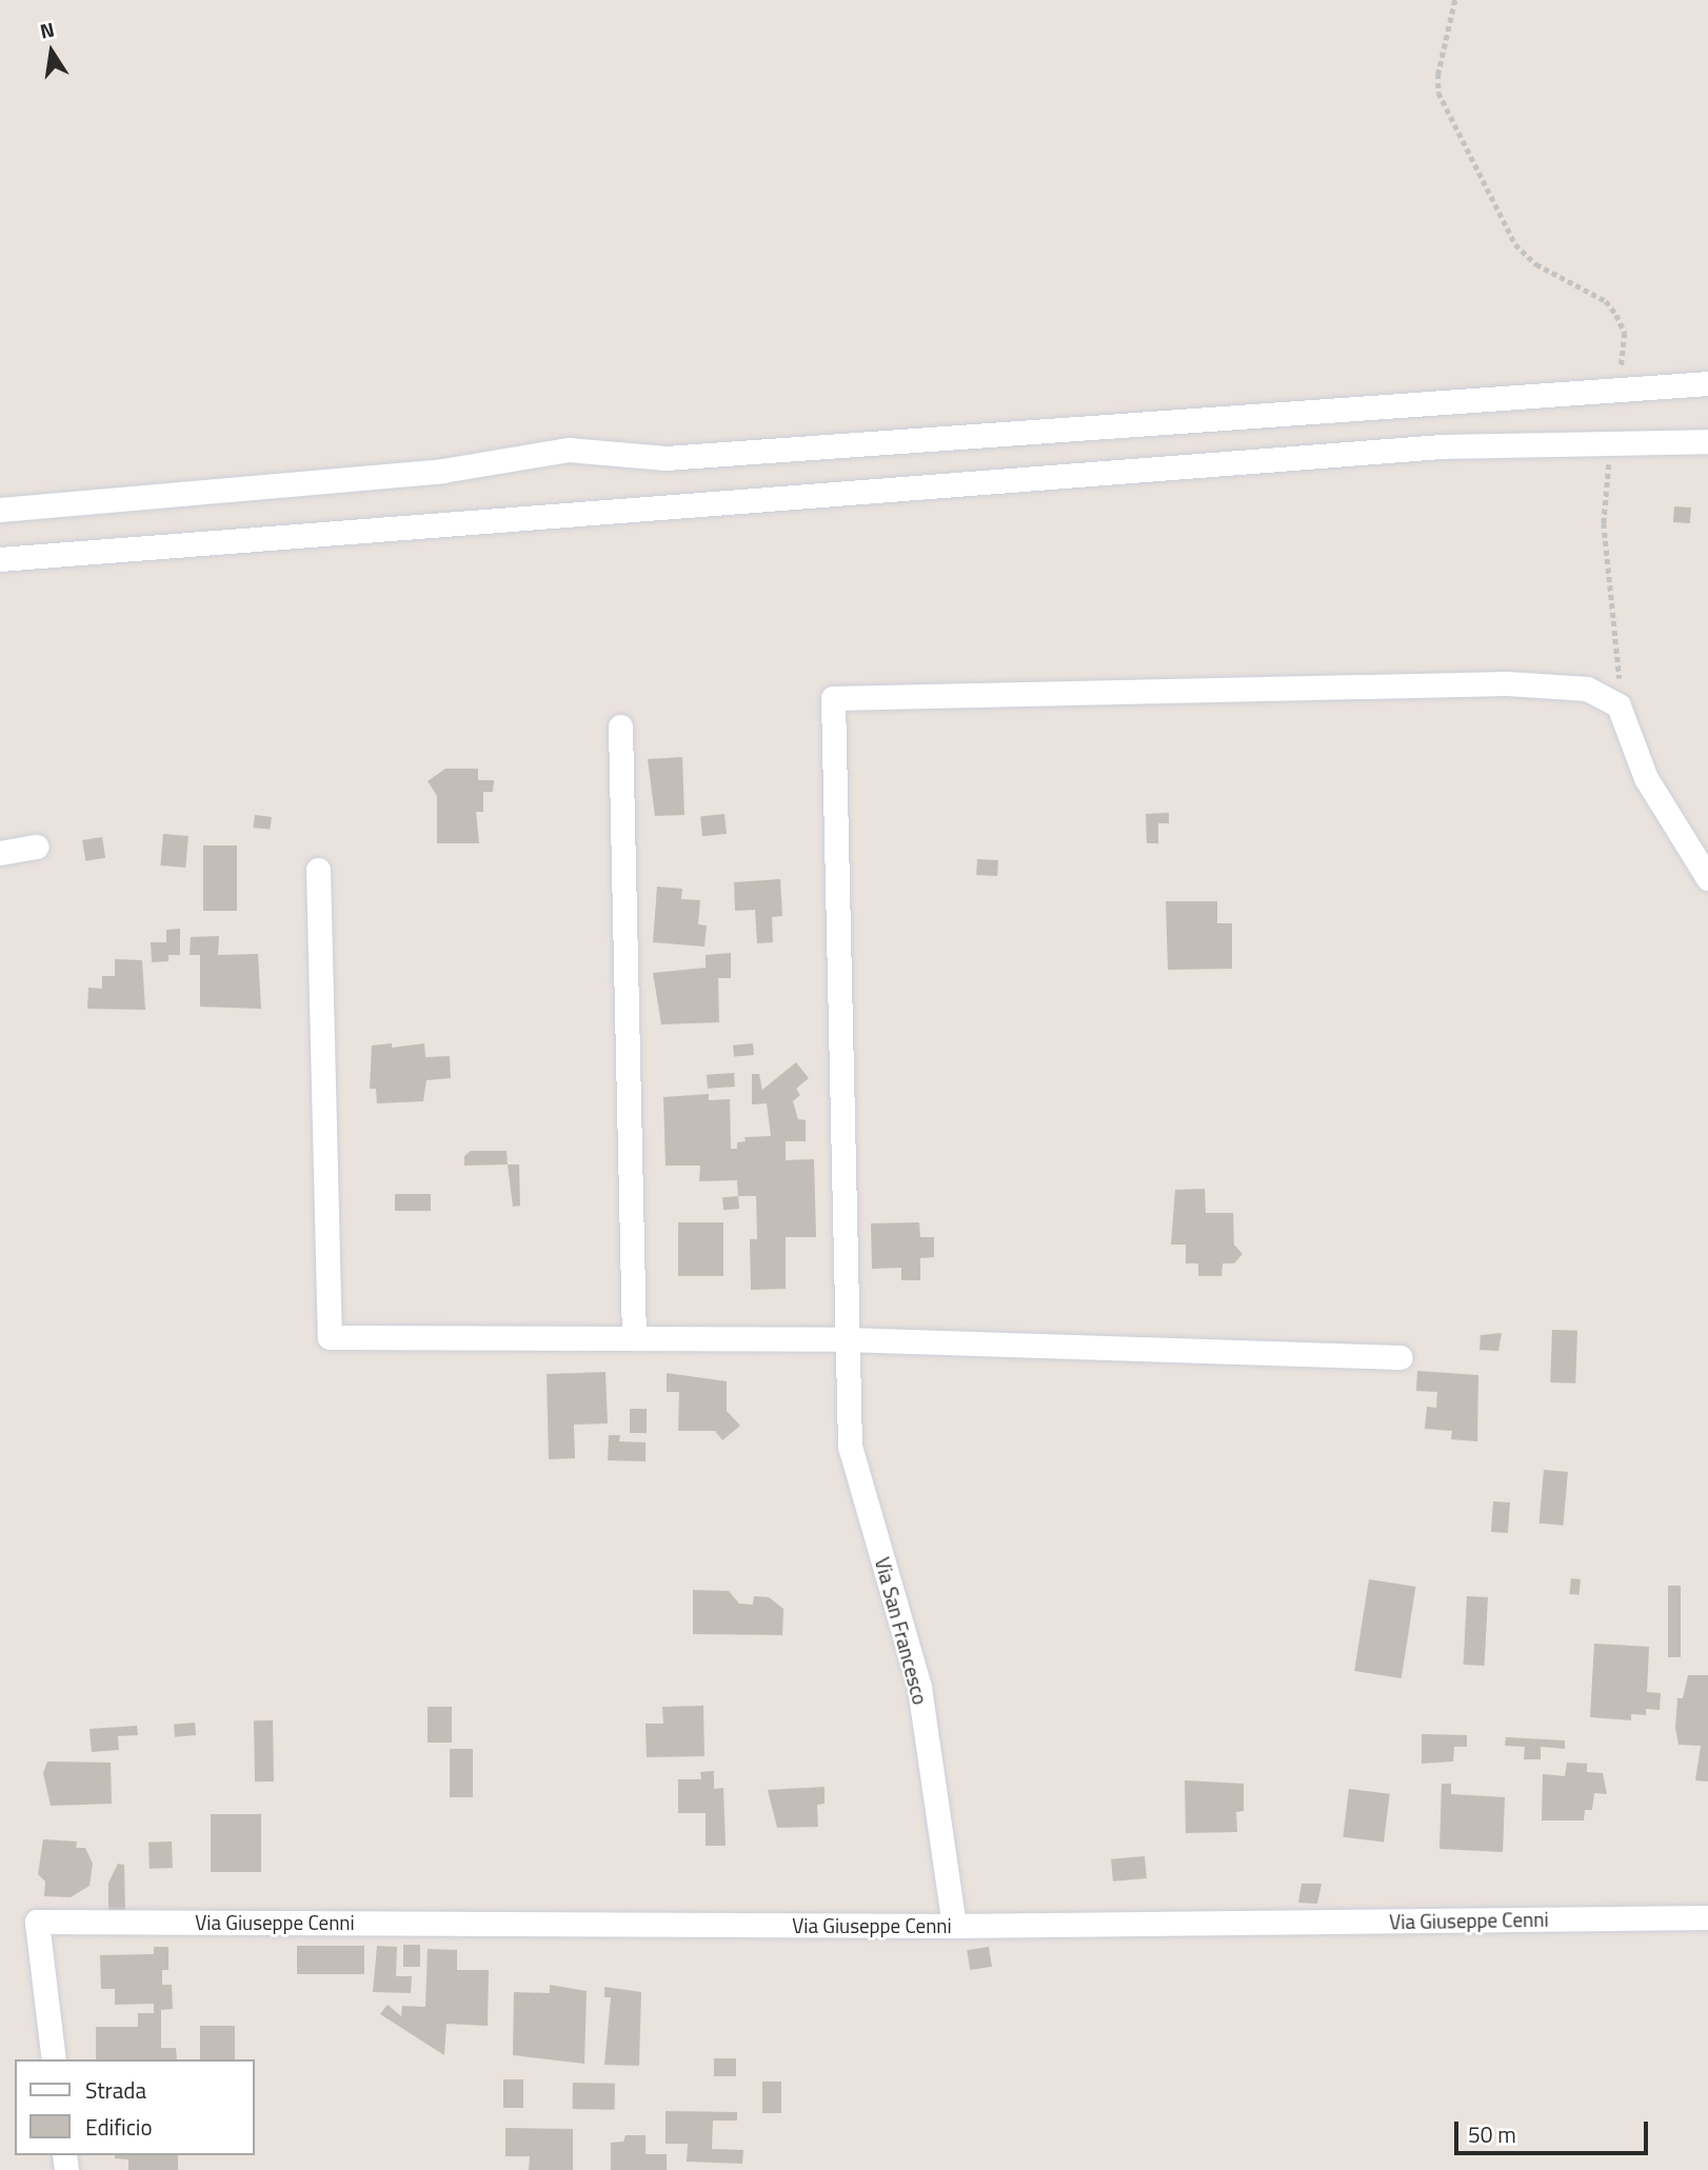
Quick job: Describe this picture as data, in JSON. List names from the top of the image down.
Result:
{
  "streets": {
    "street": ["Via San Francesco", "Via Giuseppe Cenni"]
  },
  "crossings": [
    ["Via San Francesco", "Via Giuseppe Cenni"]
  ],
  "legend": ["Strada", "Edificio"],
  "scale_bar": "50 m",
  "north": "top"
}
